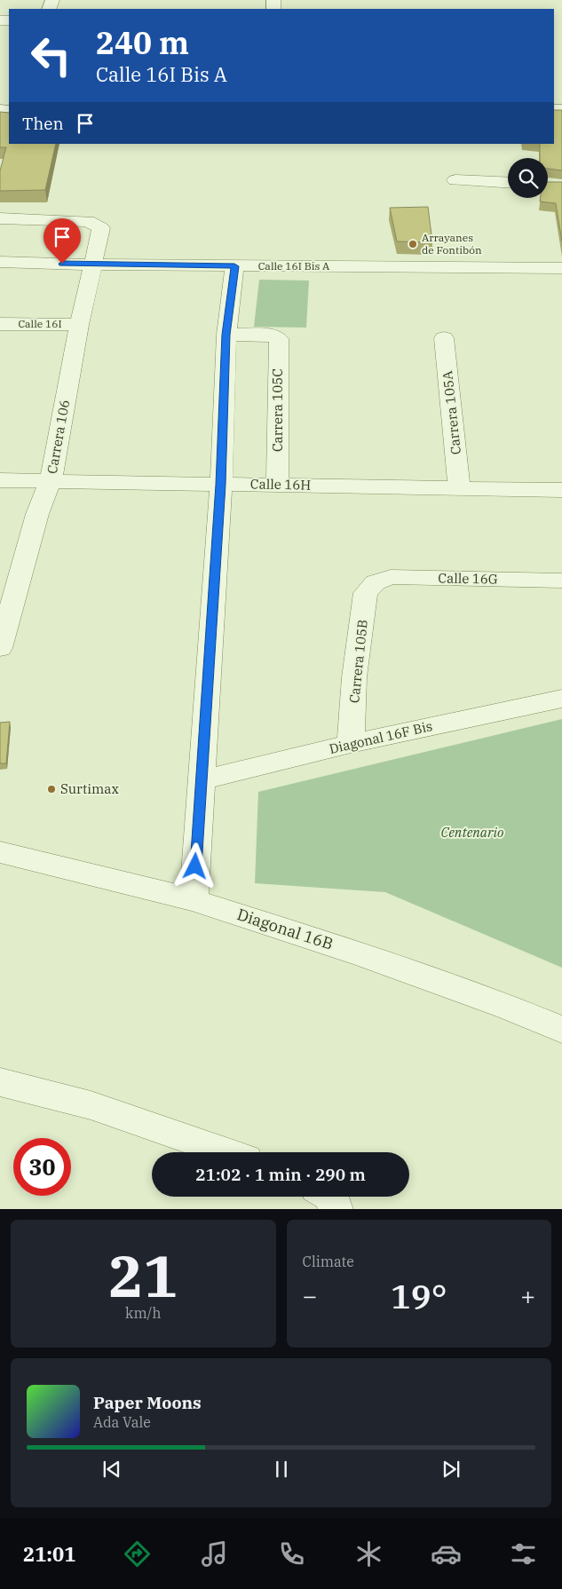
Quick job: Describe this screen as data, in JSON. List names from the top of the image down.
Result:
{
  "streets": {
    "street": [
      "Calle 16I Bis A",
      "Calle 16I",
      "Carrera 105C",
      "Carrera 105A",
      "Carrera 106",
      "Calle 16H",
      "Calle 16G",
      "Carrera 105B",
      "Diagonal 16F Bis",
      "Diagonal 16B"
    ]
  },
  "crossings": [
    ["Calle 16I Bis A", "Carrera 106"],
    ["Calle 16I", "Carrera 106"],
    ["Carrera 105C", "Calle 16H"],
    ["Carrera 105A", "Calle 16H"],
    ["Carrera 106", "Calle 16H"],
    ["Calle 16G", "Carrera 105B"],
    ["Carrera 105B", "Diagonal 16F Bis"]
  ],
  "parks": ["Centenario"],
  "places": ["Arrayanes de Fontibón", "Surtimax"],
  "page": {
    "turn": ["240 m", "Calle 16I Bis A"],
    "then": "Then",
    "limit": "30",
    "trip": "21:02 · 1 min · 290 m",
    "tile": [
      ["21", "km/h"],
      "Climate"
    ],
    "heat": ["−", "19°", "+"],
    "song": ["Paper Moons", "Ada Vale"],
    "tabs": "21:01"
  }
}
